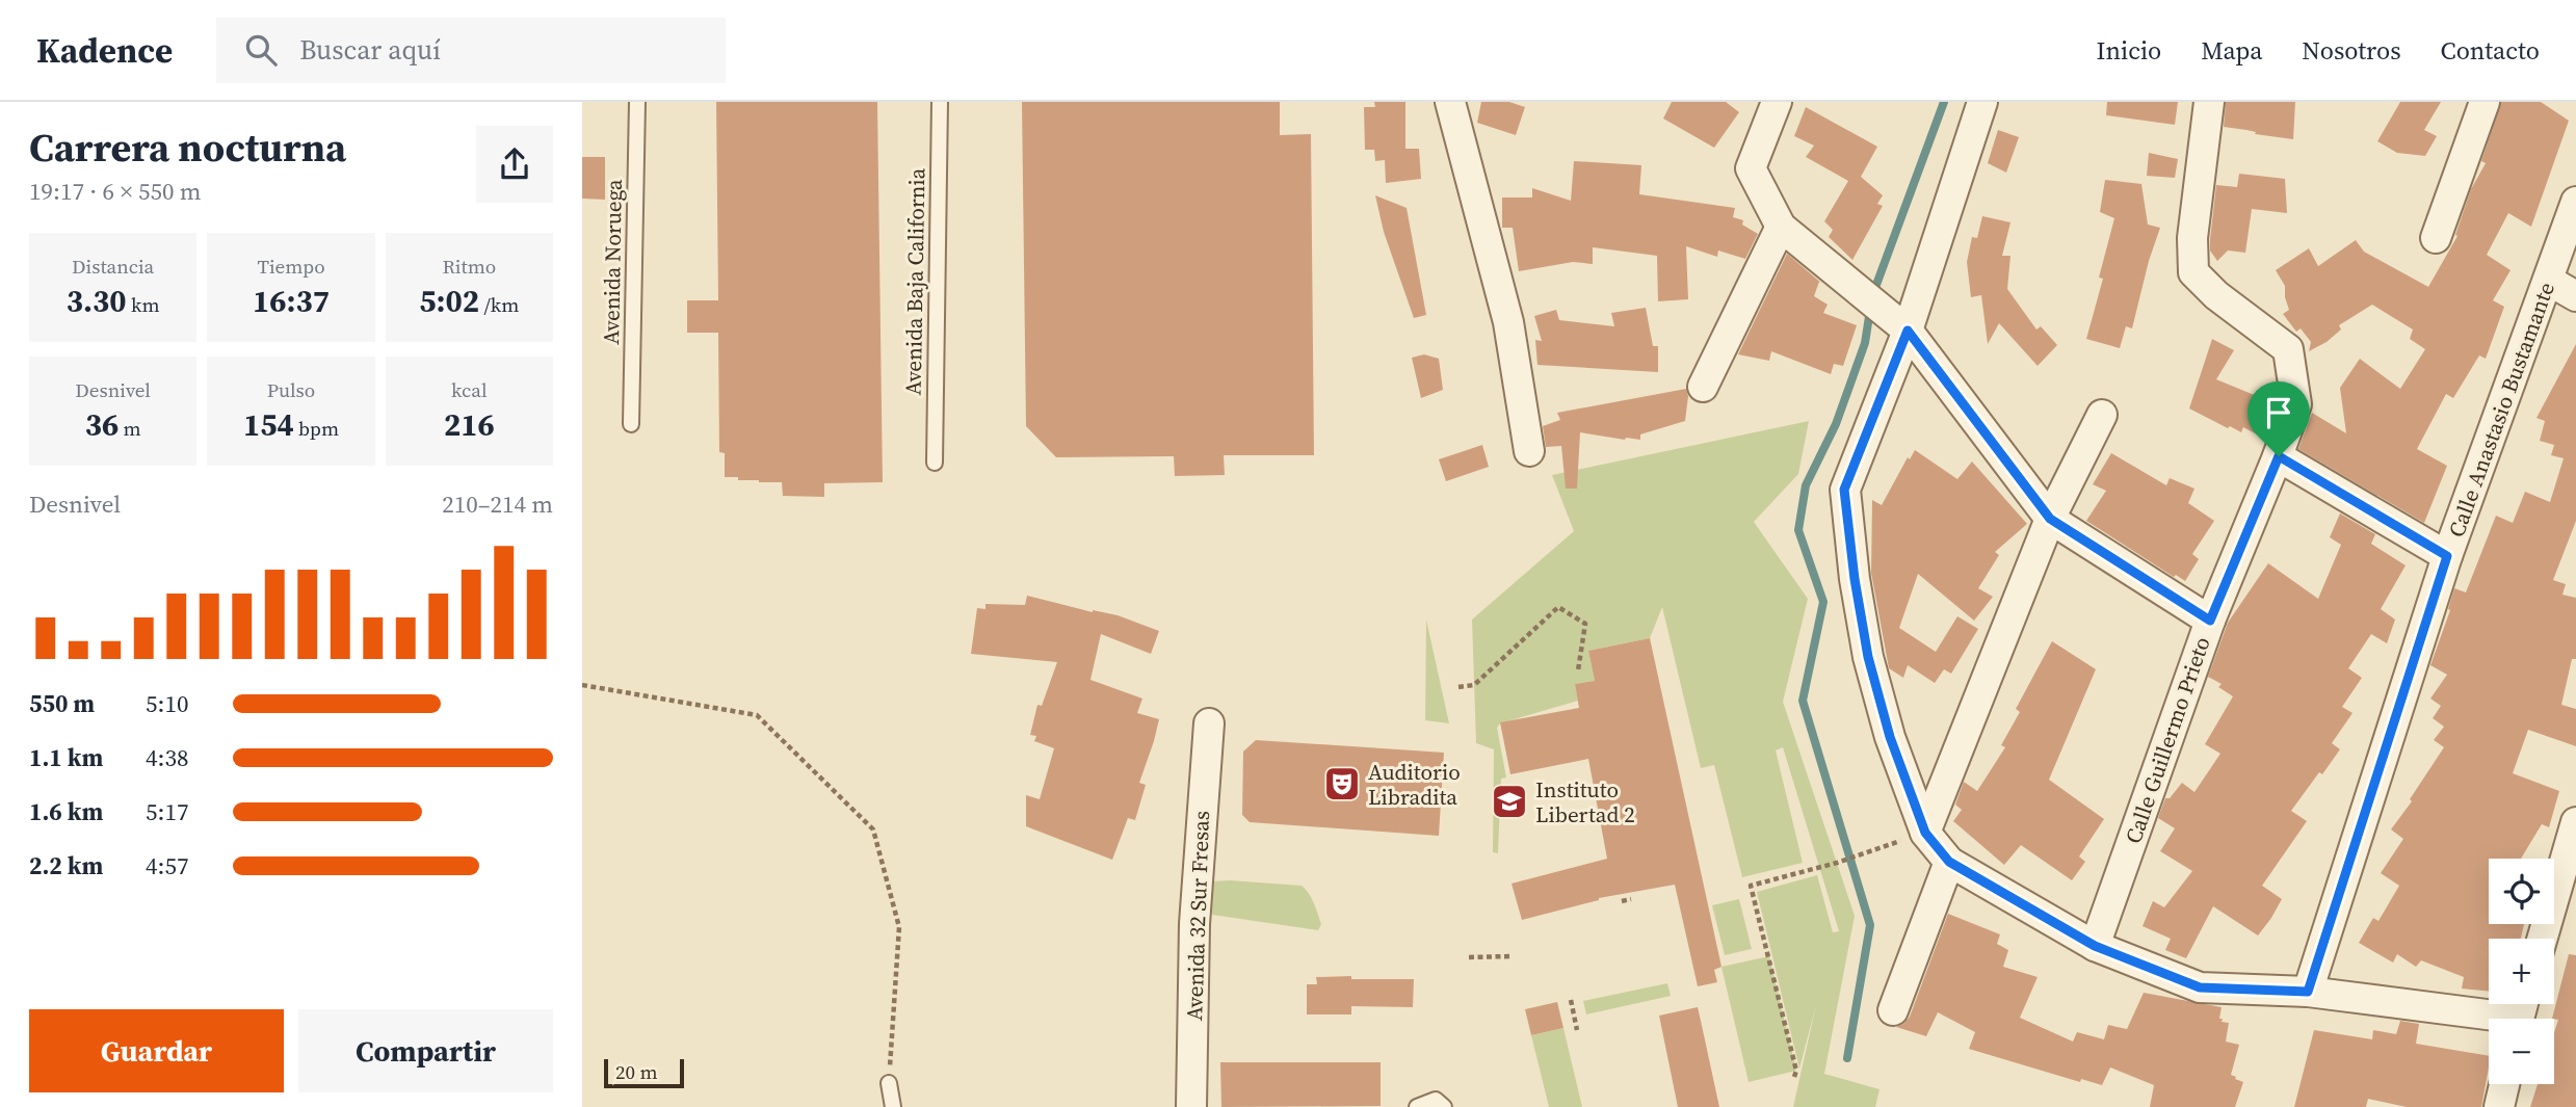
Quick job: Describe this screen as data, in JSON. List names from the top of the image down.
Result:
{
  "streets": {
    "street": ["Calle Anastasio Bustamante", "Calle Guillermo Prieto", "Avenida 32 Sur Fresas"],
    "lane": ["Avenida Noruega", "Avenida Baja California"]
  },
  "places": {
    "theatre": ["Auditorio Libradita"],
    "school or university": ["Instituto Libertad 2"]
  },
  "scale_bar": "20 m",
  "page": {
    "header": "Kadence",
    "search": "Buscar aquí",
    "nav": [
      "Inicio",
      "Mapa",
      "Nosotros",
      "Contacto"
    ],
    "heading": ["Carrera nocturna", "19:17 · 6 × 550 m"],
    "stats": [
      ["Distancia", "3.30 km"],
      ["Tiempo", "16:37"],
      ["Ritmo", "5:02 /km"],
      ["Desnivel", "36 m"],
      ["Pulso", "154 bpm"],
      ["kcal", "216"]
    ],
    "chart": ["Desnivel", "210–214 m"],
    "list": [
      {
        "name": "550 m",
        "note": "5:10"
      },
      {
        "name": "1.1 km",
        "note": "4:38"
      },
      {
        "name": "1.6 km",
        "note": "5:17"
      },
      {
        "name": "2.2 km",
        "note": "4:57"
      }
    ],
    "map_buttons": ["+", "−"],
    "buttons": ["Guardar", "Compartir"],
    "scale": "20 m"
  }
}
